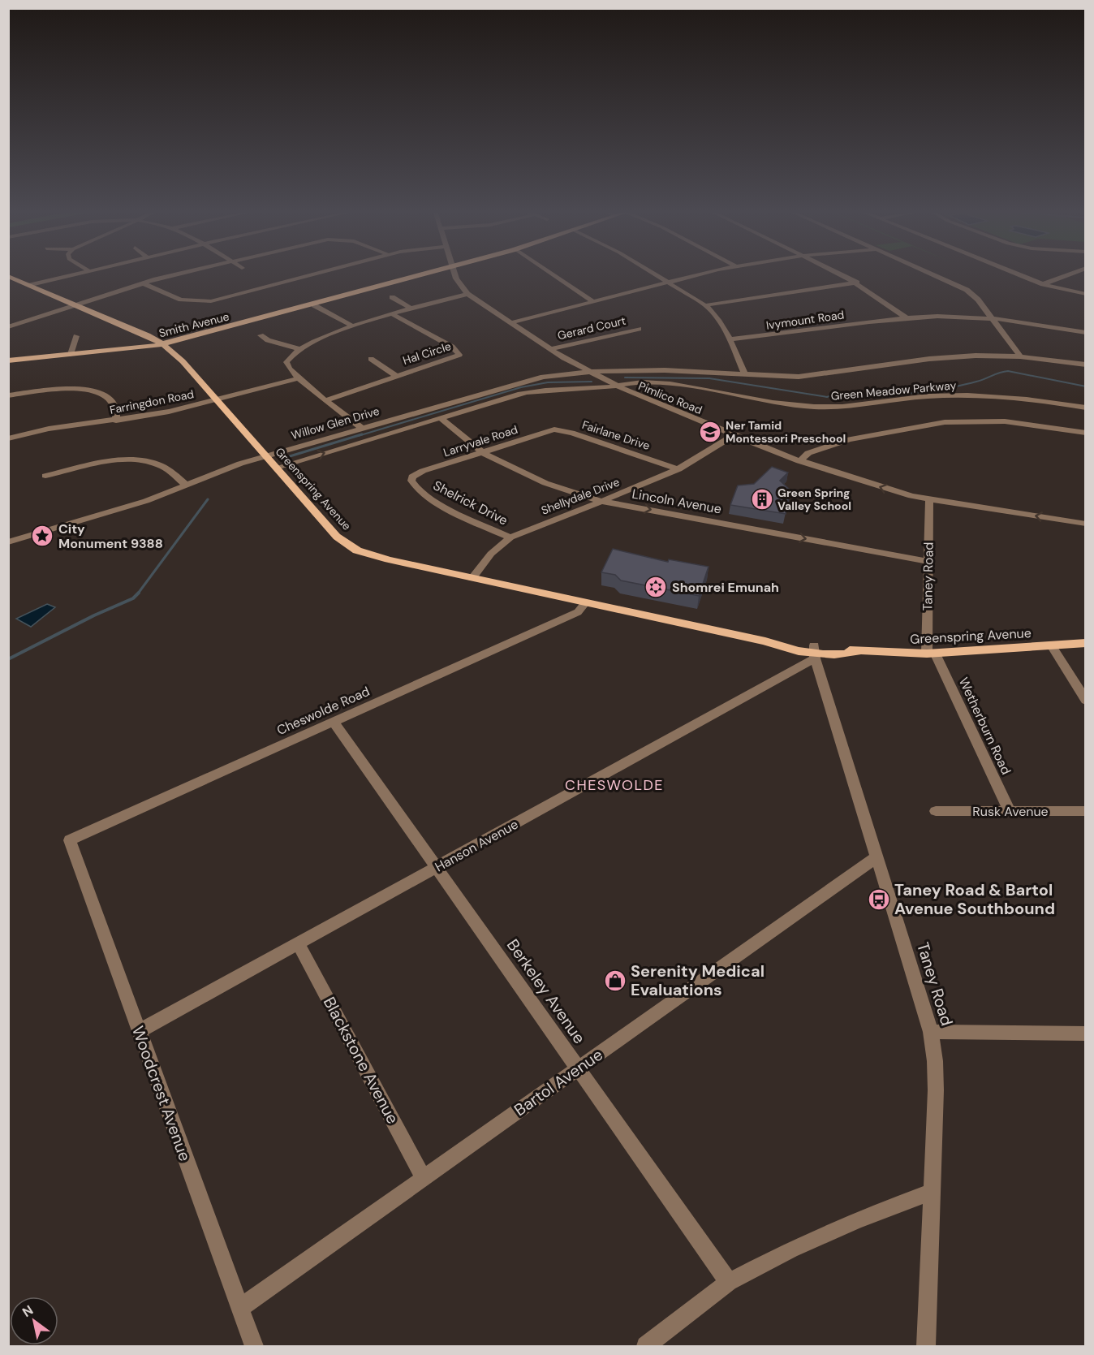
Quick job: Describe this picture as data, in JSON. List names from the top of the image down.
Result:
{
  "streets": {
    "main road": ["Smith Avenue", "Greenspring Avenue"],
    "street": [
      "Ivymount Road",
      "Gerard Court",
      "Hal Circle",
      "Green Meadow Parkway",
      "Pimlico Road",
      "Farringdon Road",
      "Willow Glen Drive",
      "Fairlane Drive",
      "Larryvale Road",
      "Shellydale Drive",
      "Lincoln Avenue",
      "Shelrick Drive",
      "Taney Road",
      "Cheswolde Road",
      "Wetherburn Road",
      "Rusk Avenue",
      "Hanson Avenue",
      "Berkeley Avenue",
      "Blackstone Avenue",
      "Bartol Avenue",
      "Woodcrest Avenue"
    ]
  },
  "crossings": [
    ["Smith Avenue", "Greenspring Avenue"],
    ["Gerard Court", "Pimlico Road"],
    ["Green Meadow Parkway", "Pimlico Road"],
    ["Green Meadow Parkway", "Willow Glen Drive"],
    ["Pimlico Road", "Willow Glen Drive"],
    ["Pimlico Road", "Shellydale Drive"],
    ["Pimlico Road", "Taney Road"],
    ["Farringdon Road", "Greenspring Avenue"],
    ["Willow Glen Drive", "Greenspring Avenue"],
    ["Willow Glen Drive", "Lincoln Avenue"],
    ["Fairlane Drive", "Larryvale Road"],
    ["Fairlane Drive", "Shellydale Drive"],
    ["Larryvale Road", "Lincoln Avenue"],
    ["Larryvale Road", "Shelrick Drive"],
    ["Greenspring Avenue", "Shellydale Drive"],
    ["Greenspring Avenue", "Taney Road"],
    ["Greenspring Avenue", "Cheswolde Road"],
    ["Greenspring Avenue", "Wetherburn Road"],
    ["Greenspring Avenue", "Hanson Avenue"],
    ["Shellydale Drive", "Lincoln Avenue"],
    ["Shellydale Drive", "Shelrick Drive"],
    ["Lincoln Avenue", "Taney Road"],
    ["Taney Road", "Wetherburn Road"],
    ["Taney Road", "Hanson Avenue"],
    ["Taney Road", "Bartol Avenue"],
    ["Cheswolde Road", "Berkeley Avenue"],
    ["Cheswolde Road", "Woodcrest Avenue"],
    ["Wetherburn Road", "Rusk Avenue"],
    ["Hanson Avenue", "Berkeley Avenue"],
    ["Hanson Avenue", "Blackstone Avenue"],
    ["Hanson Avenue", "Woodcrest Avenue"],
    ["Berkeley Avenue", "Bartol Avenue"],
    ["Blackstone Avenue", "Bartol Avenue"],
    ["Bartol Avenue", "Woodcrest Avenue"]
  ],
  "one_way": ["Lincoln Avenue"],
  "districts": ["CHESWOLDE"],
  "places": {
    "school or university": ["Ner Tamid Montessori Preschool"],
    "building": ["Green Spring Valley School"],
    "place": ["City Monument 9388"],
    "synagogue": ["Shomrei Emunah"],
    "bus stop": ["Taney Road & Bartol Avenue Southbound"],
    "shop": ["Serenity Medical Evaluations"]
  },
  "north": "top left"
}
